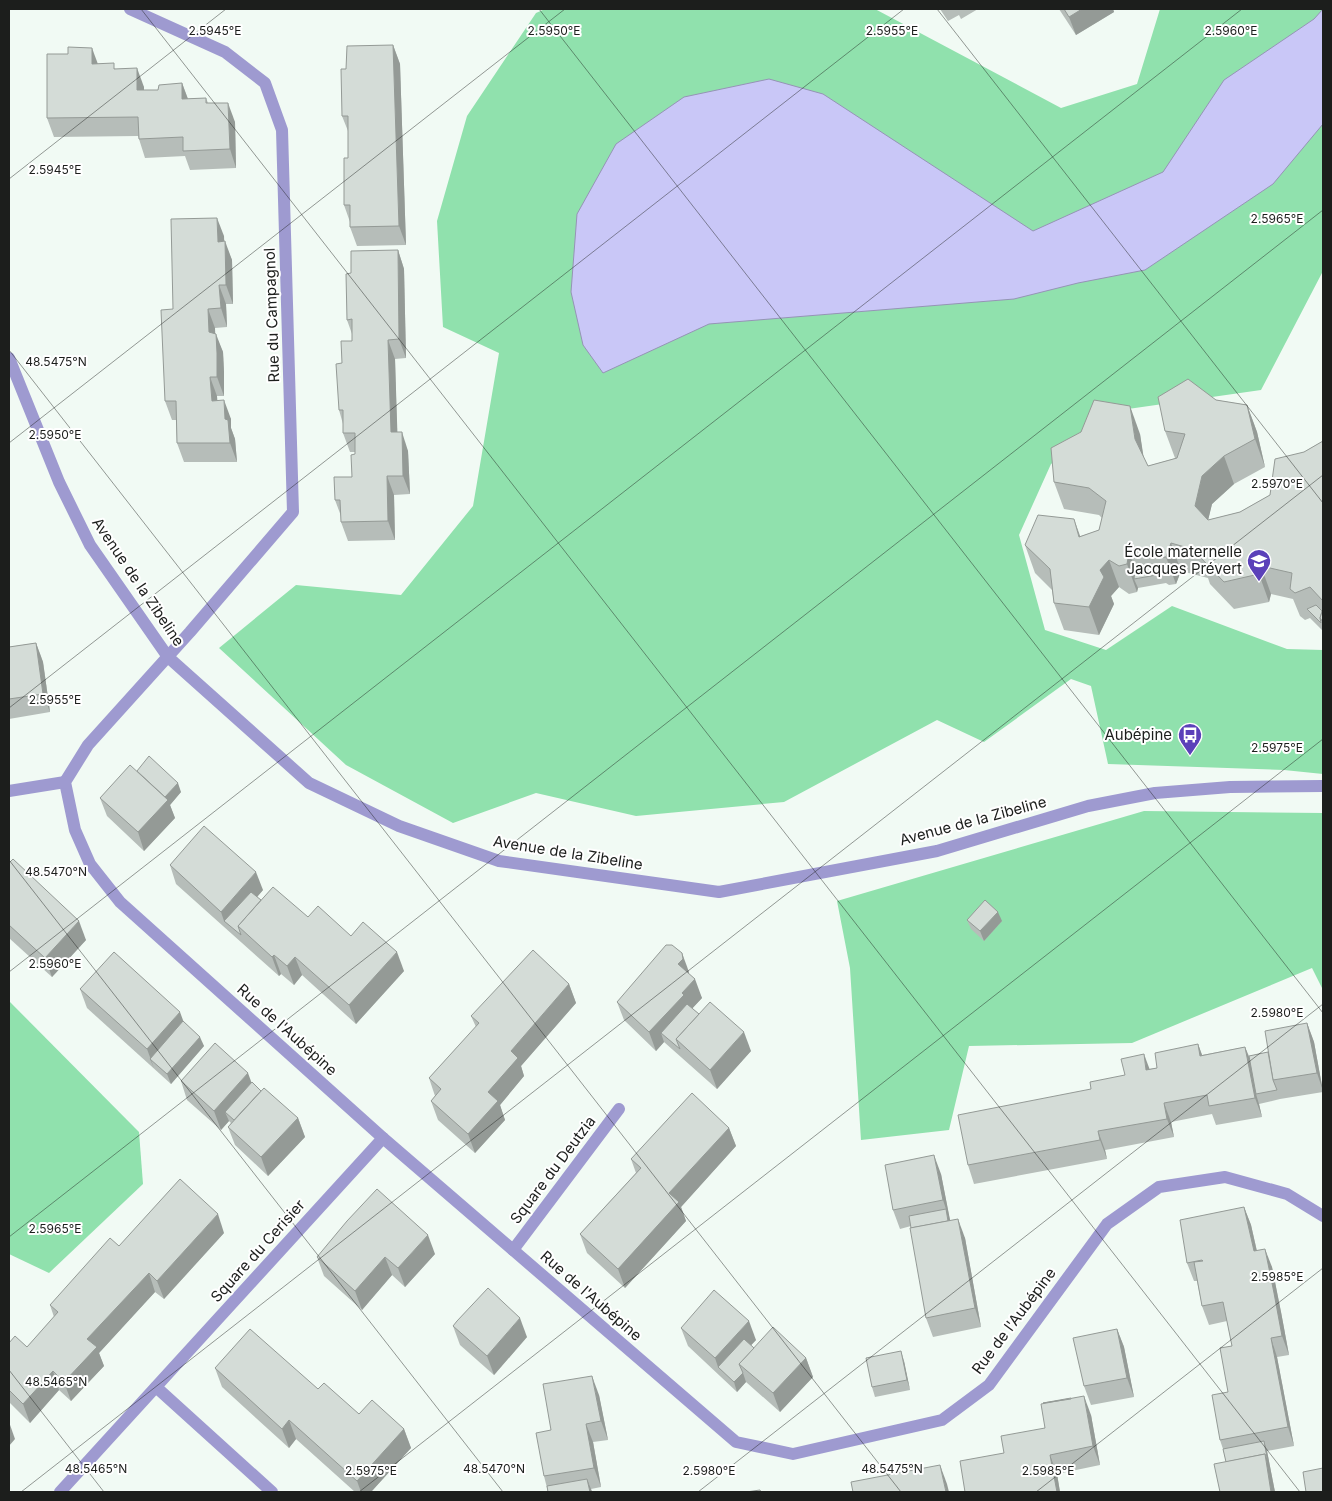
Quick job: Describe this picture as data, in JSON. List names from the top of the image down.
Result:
{
  "streets": {
    "street": [
      "Rue du Campagnol",
      "Avenue de la Zibeline",
      "Rue de l'Aubépine",
      "Square du Deutzia",
      "Square du Cerisier"
    ]
  },
  "crossings": [
    ["Rue du Campagnol", "Avenue de la Zibeline"],
    ["Rue de l'Aubépine", "Square du Deutzia"],
    ["Rue de l'Aubépine", "Square du Cerisier"]
  ],
  "places": {
    "school or university": ["École maternelle Jacques Prévert"],
    "bus stop": ["Aubépine"]
  },
  "coordinates": [
    "2.5945°E",
    "2.5950°E",
    "2.5955°E",
    "2.5960°E",
    "2.5965°E",
    "48.5475°N",
    "2.5970°E",
    "2.5975°E",
    "48.5470°N",
    "2.5980°E",
    "2.5985°E",
    "48.5465°N"
  ]
}
